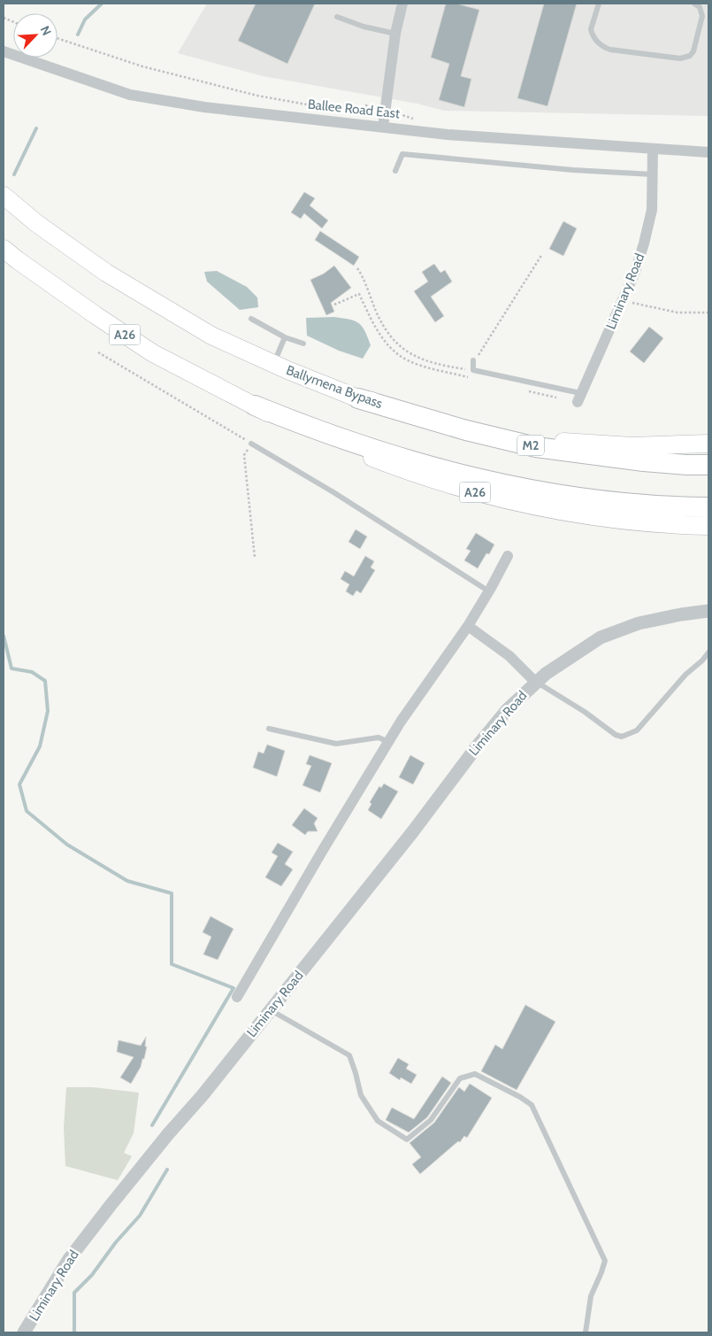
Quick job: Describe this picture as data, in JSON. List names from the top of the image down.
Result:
{
  "streets": {
    "highway": ["A26", "Ballymena Bypass", "M2"],
    "street": ["Ballee Road East", "Liminary Road"]
  },
  "crossings": [
    ["Ballee Road East", "Liminary Road"]
  ],
  "north": "top right"
}
